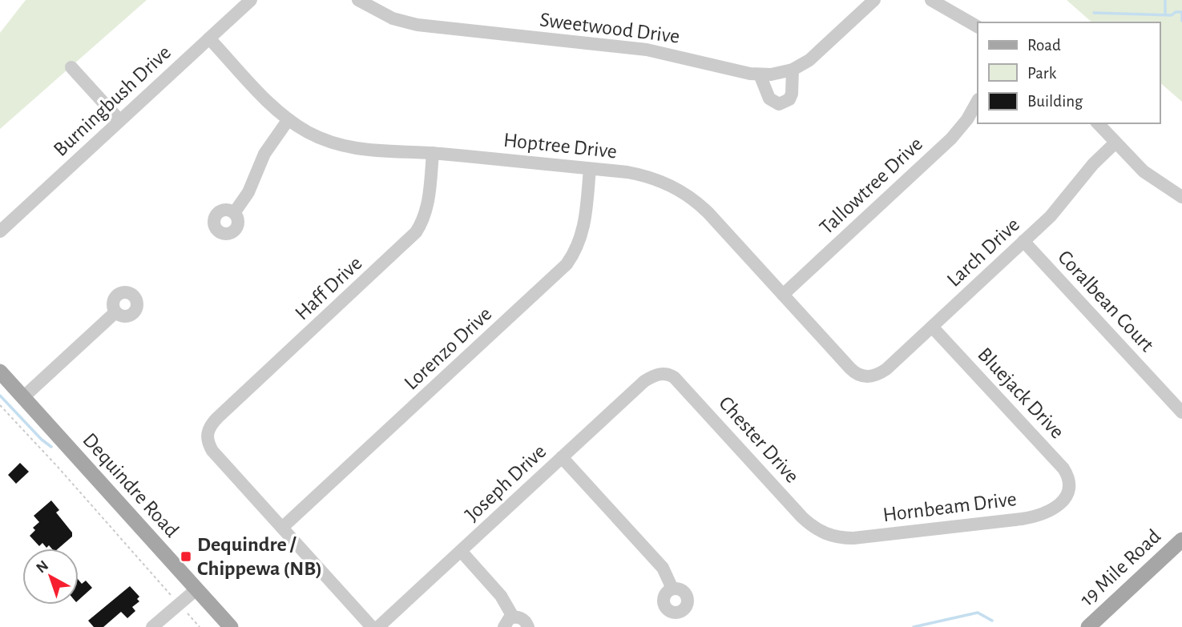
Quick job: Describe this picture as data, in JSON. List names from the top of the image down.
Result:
{
  "streets": {
    "main road": ["Dequindre Road", "19 Mile Road"],
    "street": [
      "Sweetwood Drive",
      "Burningbush Drive",
      "Hoptree Drive",
      "Tallowtree Drive",
      "Larch Drive",
      "Haff Drive",
      "Coralbean Court",
      "Lorenzo Drive",
      "Bluejack Drive",
      "Chester Drive",
      "Joseph Drive",
      "Hornbeam Drive"
    ]
  },
  "crossings": [
    ["Burningbush Drive", "Hoptree Drive"],
    ["Hoptree Drive", "Tallowtree Drive"],
    ["Hoptree Drive", "Larch Drive"],
    ["Hoptree Drive", "Haff Drive"],
    ["Hoptree Drive", "Lorenzo Drive"],
    ["Larch Drive", "Coralbean Court"],
    ["Larch Drive", "Bluejack Drive"],
    ["Haff Drive", "Lorenzo Drive"],
    ["Bluejack Drive", "Hornbeam Drive"],
    ["Chester Drive", "Joseph Drive"],
    ["Chester Drive", "Hornbeam Drive"]
  ],
  "places": {
    "transit": ["Dequindre / Chippewa (NB)"]
  },
  "legend": ["Road", "Park", "Building"],
  "north": "top left"
}
